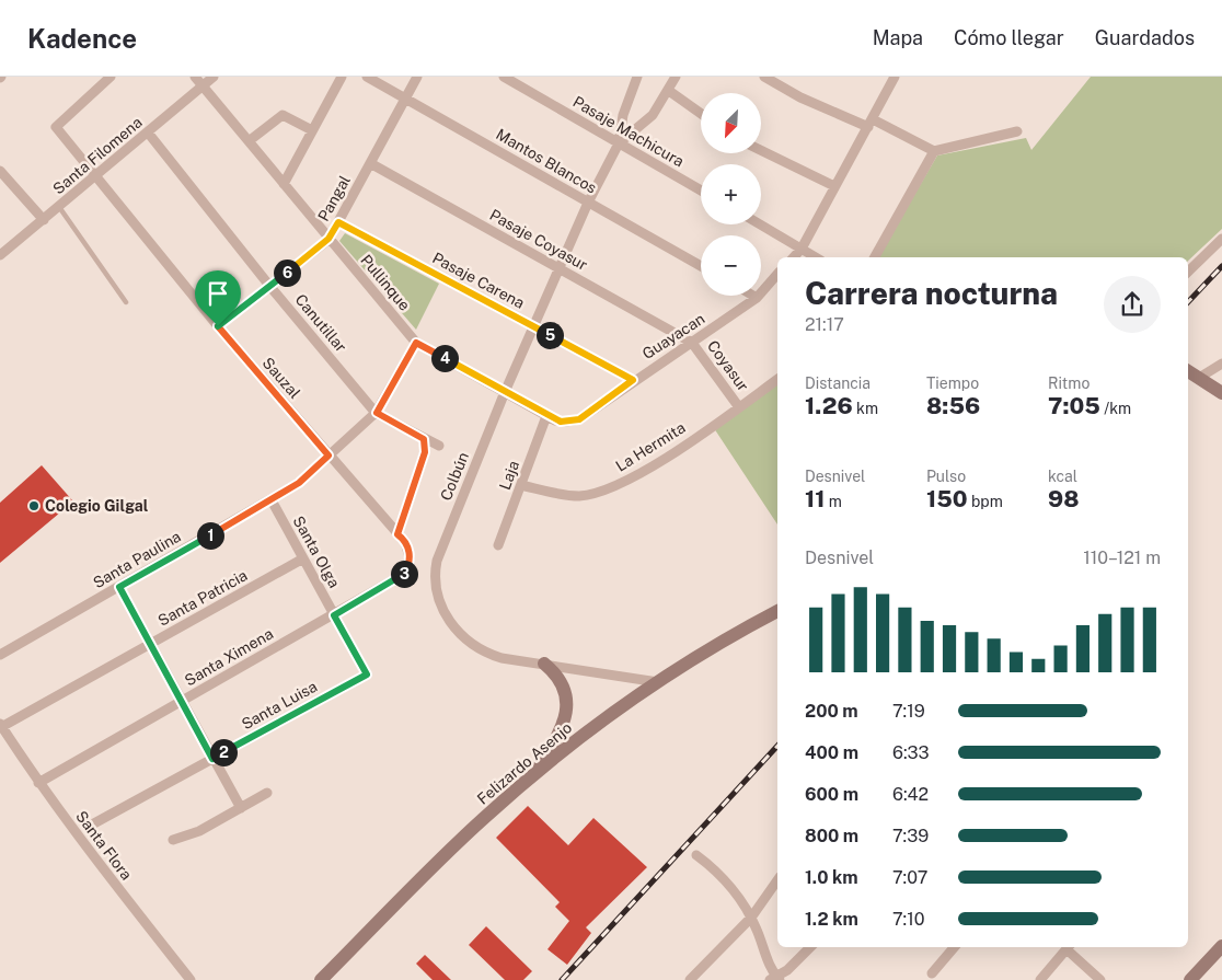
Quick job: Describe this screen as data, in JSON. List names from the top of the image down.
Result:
{
  "streets": {
    "street": [
      "Pasaje Machicura",
      "Santa Filomena",
      "Mantos Blancos",
      "Pangal",
      "Pasaje Coyasur",
      "Pasaje Carena",
      "Pullinque",
      "Canutillar",
      "Guayacan",
      "Coyasur",
      "Sauzal",
      "La Hermita",
      "Laja",
      "Colbún",
      "Santa Olga",
      "Santa Paulina",
      "Santa Patricia",
      "Santa Ximena",
      "Santa Luisa",
      "Felizardo Asenjo",
      "Santa Flora"
    ]
  },
  "crossings": [
    ["Pasaje Machicura", "Colbún"],
    ["Santa Filomena", "Pullinque"],
    ["Santa Filomena", "Canutillar"],
    ["Santa Filomena", "Sauzal"],
    ["Mantos Blancos", "Pangal"],
    ["Mantos Blancos", "Colbún"],
    ["Pangal", "Pasaje Coyasur"],
    ["Pangal", "Pasaje Carena"],
    ["Pangal", "Pullinque"],
    ["Pangal", "Canutillar"],
    ["Pangal", "Sauzal"],
    ["Pasaje Coyasur", "Guayacan"],
    ["Pasaje Coyasur", "Coyasur"],
    ["Pasaje Coyasur", "Colbún"],
    ["Pasaje Carena", "Guayacan"],
    ["Pasaje Carena", "Colbún"],
    ["Pullinque", "Guayacan"],
    ["Pullinque", "Laja"],
    ["Pullinque", "Colbún"],
    ["Pullinque", "Santa Paulina"],
    ["Canutillar", "Santa Paulina"],
    ["Guayacan", "Coyasur"],
    ["Guayacan", "Laja"],
    ["Coyasur", "La Hermita"],
    ["Sauzal", "Santa Paulina"],
    ["Sauzal", "Santa Ximena"],
    ["La Hermita", "Laja"],
    ["Colbún", "Felizardo Asenjo"],
    ["Santa Olga", "Santa Paulina"],
    ["Santa Olga", "Santa Patricia"],
    ["Santa Olga", "Santa Ximena"],
    ["Santa Olga", "Santa Luisa"],
    ["Santa Patricia", "Santa Flora"],
    ["Santa Ximena", "Santa Flora"]
  ],
  "places": ["Colegio Gilgal"],
  "north": "bottom left",
  "page": {
    "header": "Kadence",
    "nav": ["Mapa", "Cómo llegar", "Guardados"],
    "map_buttons": ["+", "−"],
    "heading": ["Carrera nocturna", "21:17"],
    "pins": [
      "6",
      "5",
      "4",
      "1",
      "3",
      "2"
    ],
    "stats": [
      ["Distancia", "1.26 km"],
      ["Tiempo", "8:56"],
      ["Ritmo", "7:05 /km"],
      ["Desnivel", "11 m"],
      ["Pulso", "150 bpm"],
      ["kcal", "98"]
    ],
    "chart": ["Desnivel", "110–121 m"],
    "list": [
      {
        "name": "200 m",
        "note": "7:19"
      },
      {
        "name": "400 m",
        "note": "6:33"
      },
      {
        "name": "600 m",
        "note": "6:42"
      },
      {
        "name": "800 m",
        "note": "7:39"
      },
      {
        "name": "1.0 km",
        "note": "7:07"
      },
      {
        "name": "1.2 km",
        "note": "7:10"
      }
    ]
  }
}
